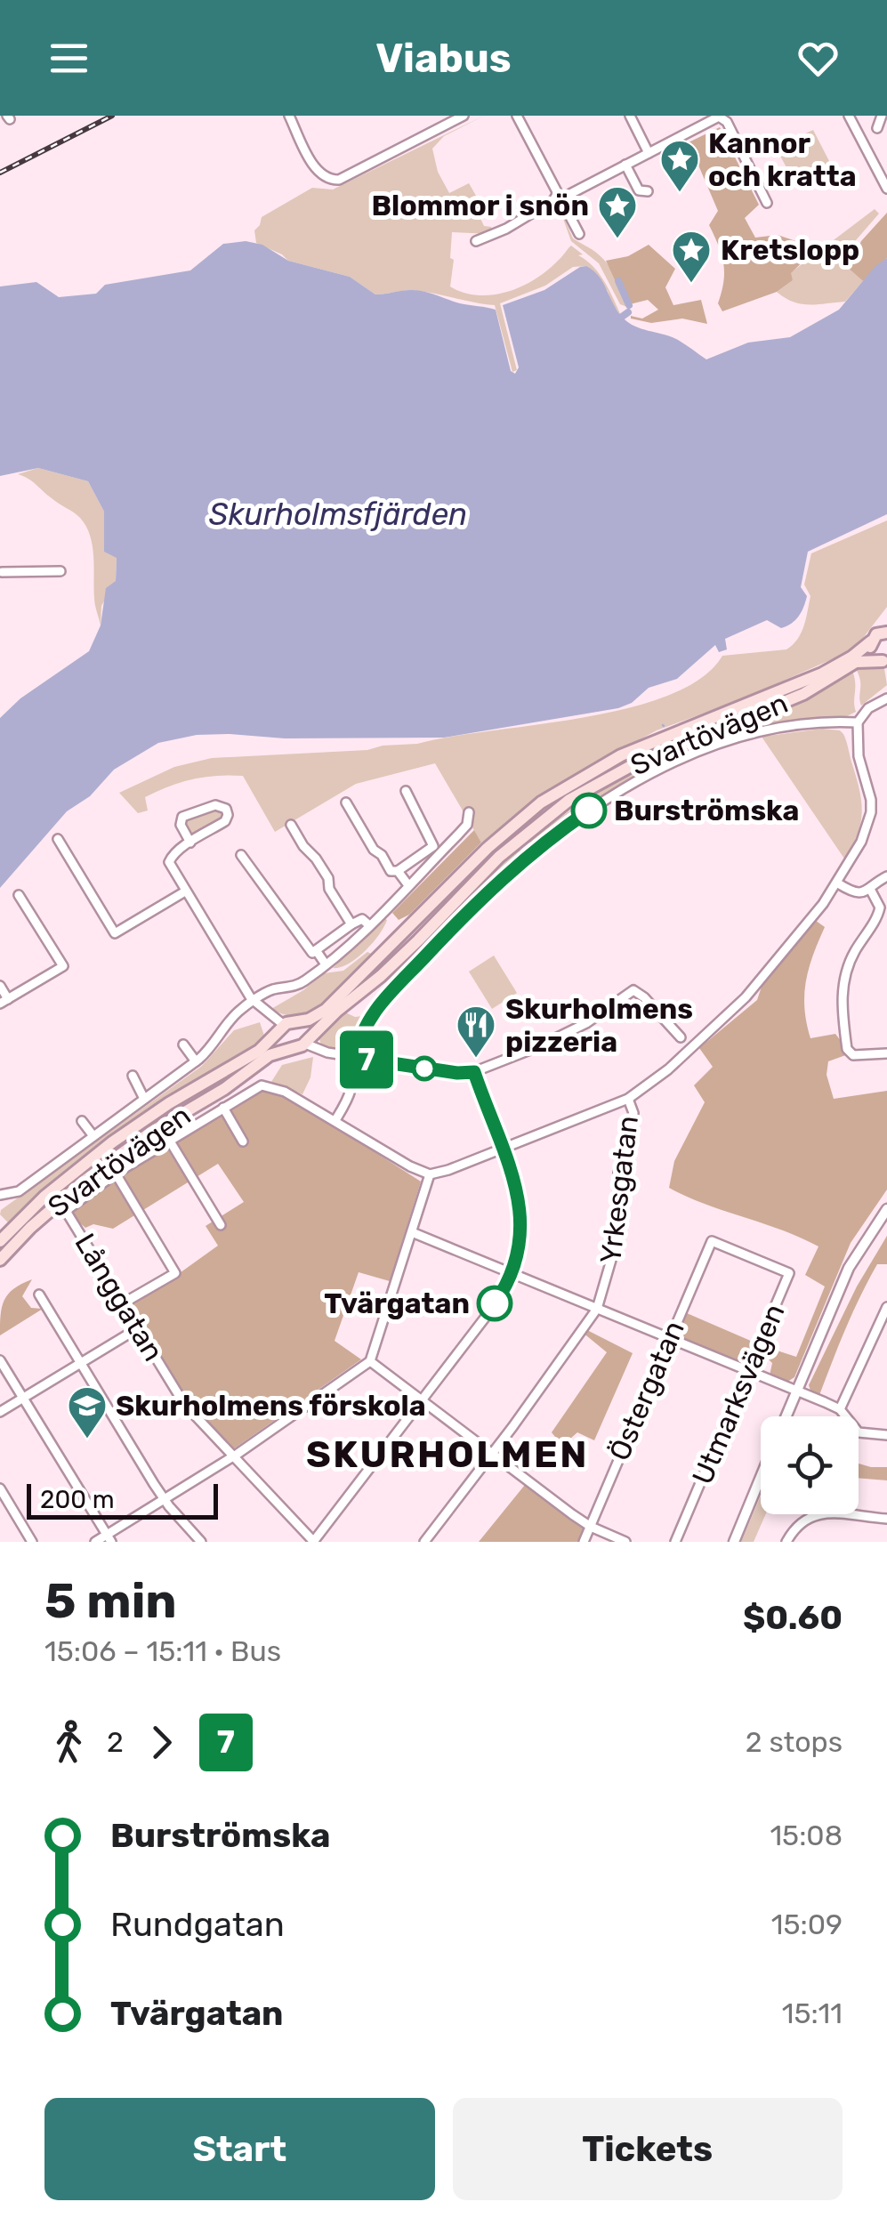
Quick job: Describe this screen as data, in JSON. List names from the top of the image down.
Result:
{
  "streets": {
    "main road": ["Svartövägen"],
    "street": [
      "Yrkesgatan",
      "Långgatan",
      "Östergatan",
      "Utmarksvägen"
    ]
  },
  "crossings": [
    ["Östergatan", "Utmarksvägen"]
  ],
  "districts": ["SKURHOLMEN"],
  "water": ["Skurholmsfjärden"],
  "places": {
    "place": ["Kannor och kratta", "Blommor i snön", "Kretslopp"],
    "other": ["Burströmska", "Tvärgatan"],
    "restaurant": ["Skurholmens pizzeria"],
    "school or university": ["Skurholmens förskola"]
  },
  "lines": ["bus line 7"],
  "scale_bar": "200 m",
  "page": {
    "header": "Viabus",
    "on_map": "7",
    "scale": "200 m",
    "heading": ["5 min", "15:06 – 15:11 · Bus", "$0.60"],
    "legs": ["2", "7", "2 stops"],
    "list": [
      {
        "name": "Burströmska",
        "value": "15:08"
      },
      {
        "name": "Rundgatan",
        "value": "15:09"
      },
      {
        "name": "Tvärgatan",
        "value": "15:11"
      }
    ],
    "buttons": ["Start", "Tickets"]
  }
}
